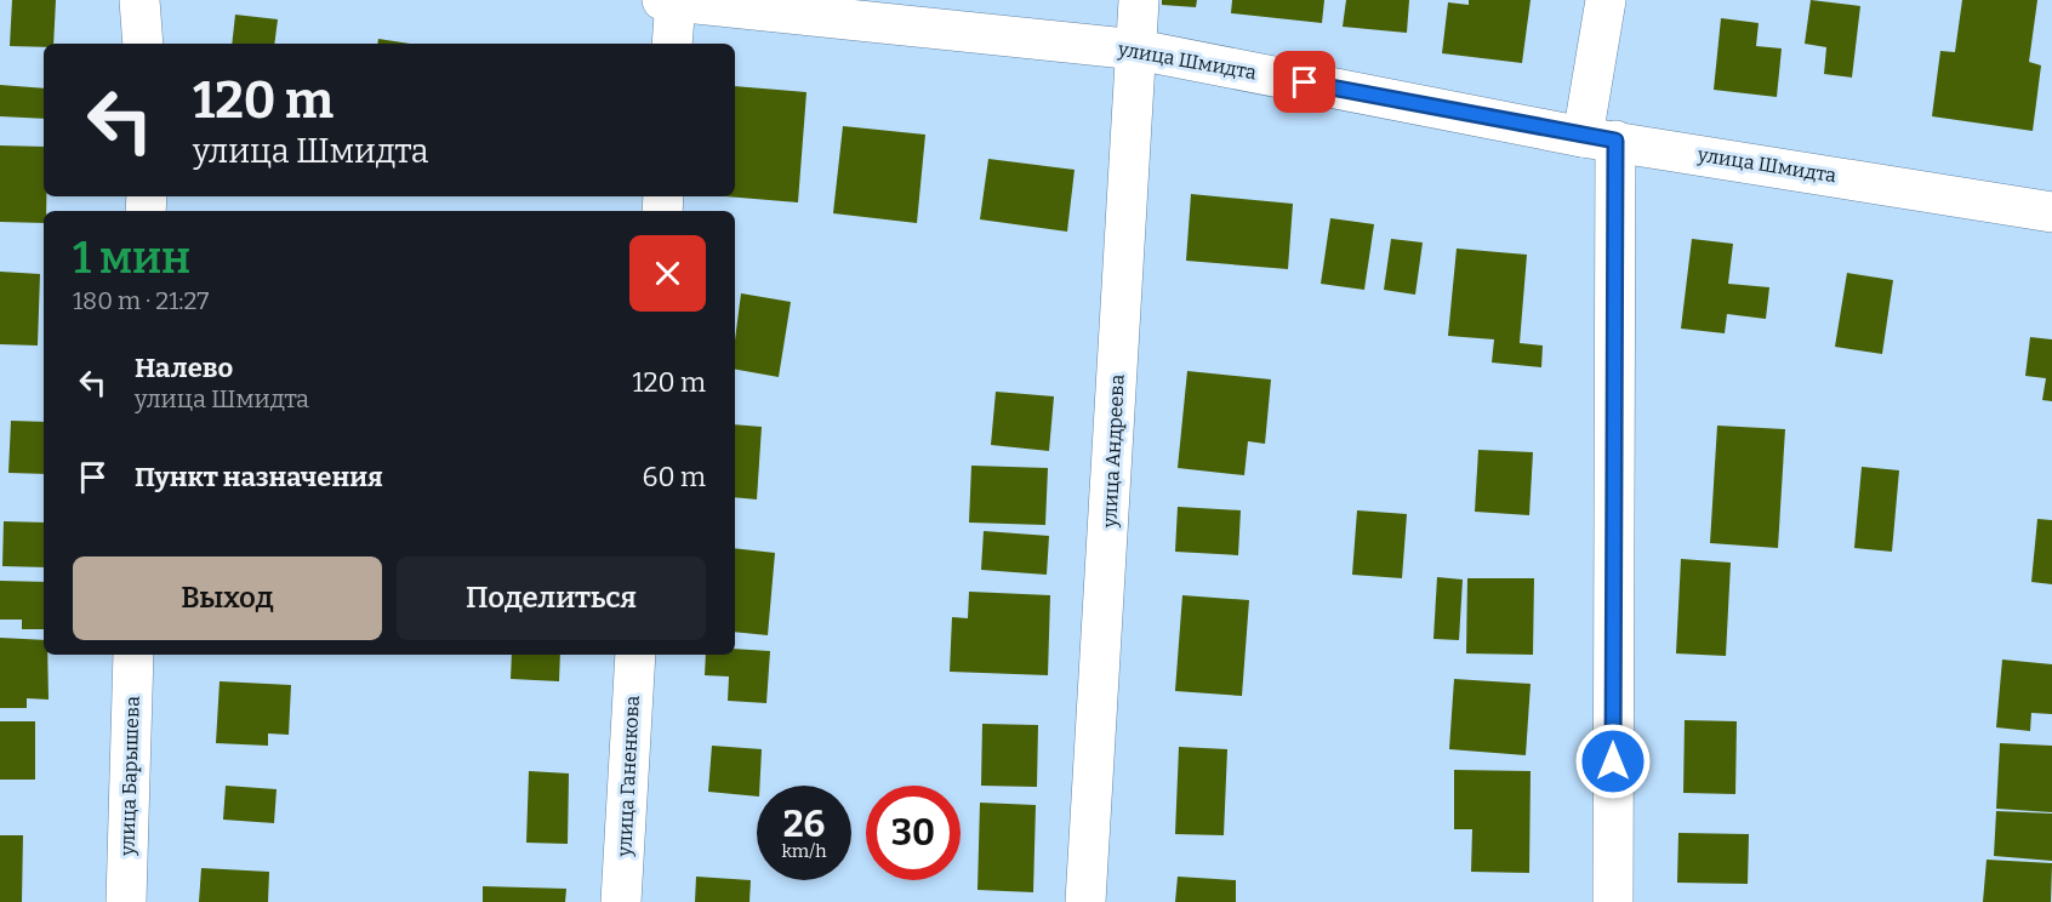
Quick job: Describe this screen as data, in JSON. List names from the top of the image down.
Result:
{
  "streets": {
    "street": [
      "улица Шмидта",
      "улица Андреева",
      "улица Барышева",
      "улица Ганенкова"
    ]
  },
  "crossings": [
    ["улица Шмидта", "улица Андреева"]
  ],
  "page": {
    "turn": ["120 m", "улица Шмидта"],
    "heading": ["1 мин", "180 m · 21:27"],
    "list": [
      {
        "name": "Налево",
        "note": "улица Шмидта",
        "value": "120 m"
      },
      {
        "name": "Пункт назначения",
        "value": "60 m"
      }
    ],
    "buttons": ["Выход", "Поделиться"],
    "speed": "26 km/h",
    "limit": "30"
  }
}
